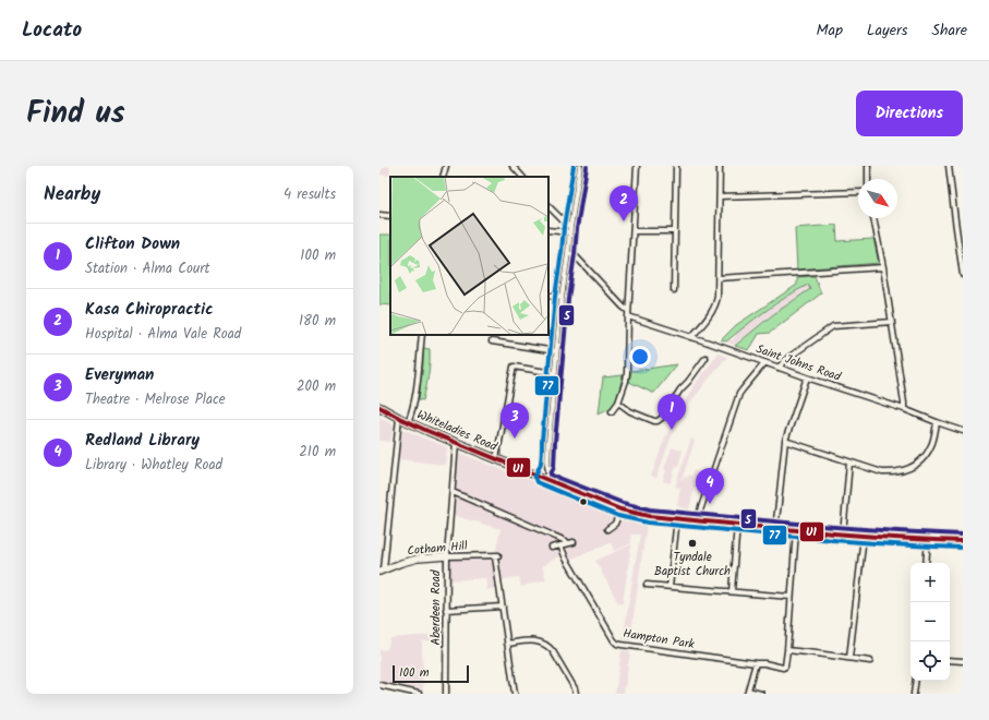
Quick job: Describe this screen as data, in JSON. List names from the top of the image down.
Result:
{
  "streets": {
    "main road": ["Whiteladies Road"],
    "street": [
      "Saint Johns Road",
      "Cotham Hill",
      "Aberdeen Road",
      "Hampton Park"
    ]
  },
  "crossings": [
    ["Whiteladies Road", "Aberdeen Road"],
    ["Cotham Hill", "Aberdeen Road"]
  ],
  "places": ["Tyndale Baptist Church"],
  "lines": ["transit line 77", "transit line 5", "transit line U1"],
  "scale_bar": "100 m",
  "north": "bottom right",
  "page": {
    "header": "Locato",
    "nav": ["Map", "Layers", "Share"],
    "title": "Find us",
    "buttons": "Directions",
    "heading": ["Nearby", "4 results"],
    "pins": [
      "2",
      "1",
      "3",
      "4"
    ],
    "list": [
      {
        "mark": "1",
        "name": "Clifton Down",
        "note": "Station · Alma Court",
        "value": "100 m"
      },
      {
        "mark": "2",
        "name": "Kasa Chiropractic",
        "note": "Hospital · Alma Vale Road",
        "value": "180 m"
      },
      {
        "mark": "3",
        "name": "Everyman",
        "note": "Theatre · Melrose Place",
        "value": "200 m"
      },
      {
        "mark": "4",
        "name": "Redland Library",
        "note": "Library · Whatley Road",
        "value": "210 m"
      }
    ],
    "map_buttons": ["+", "−"],
    "scale": "100 m"
  }
}
